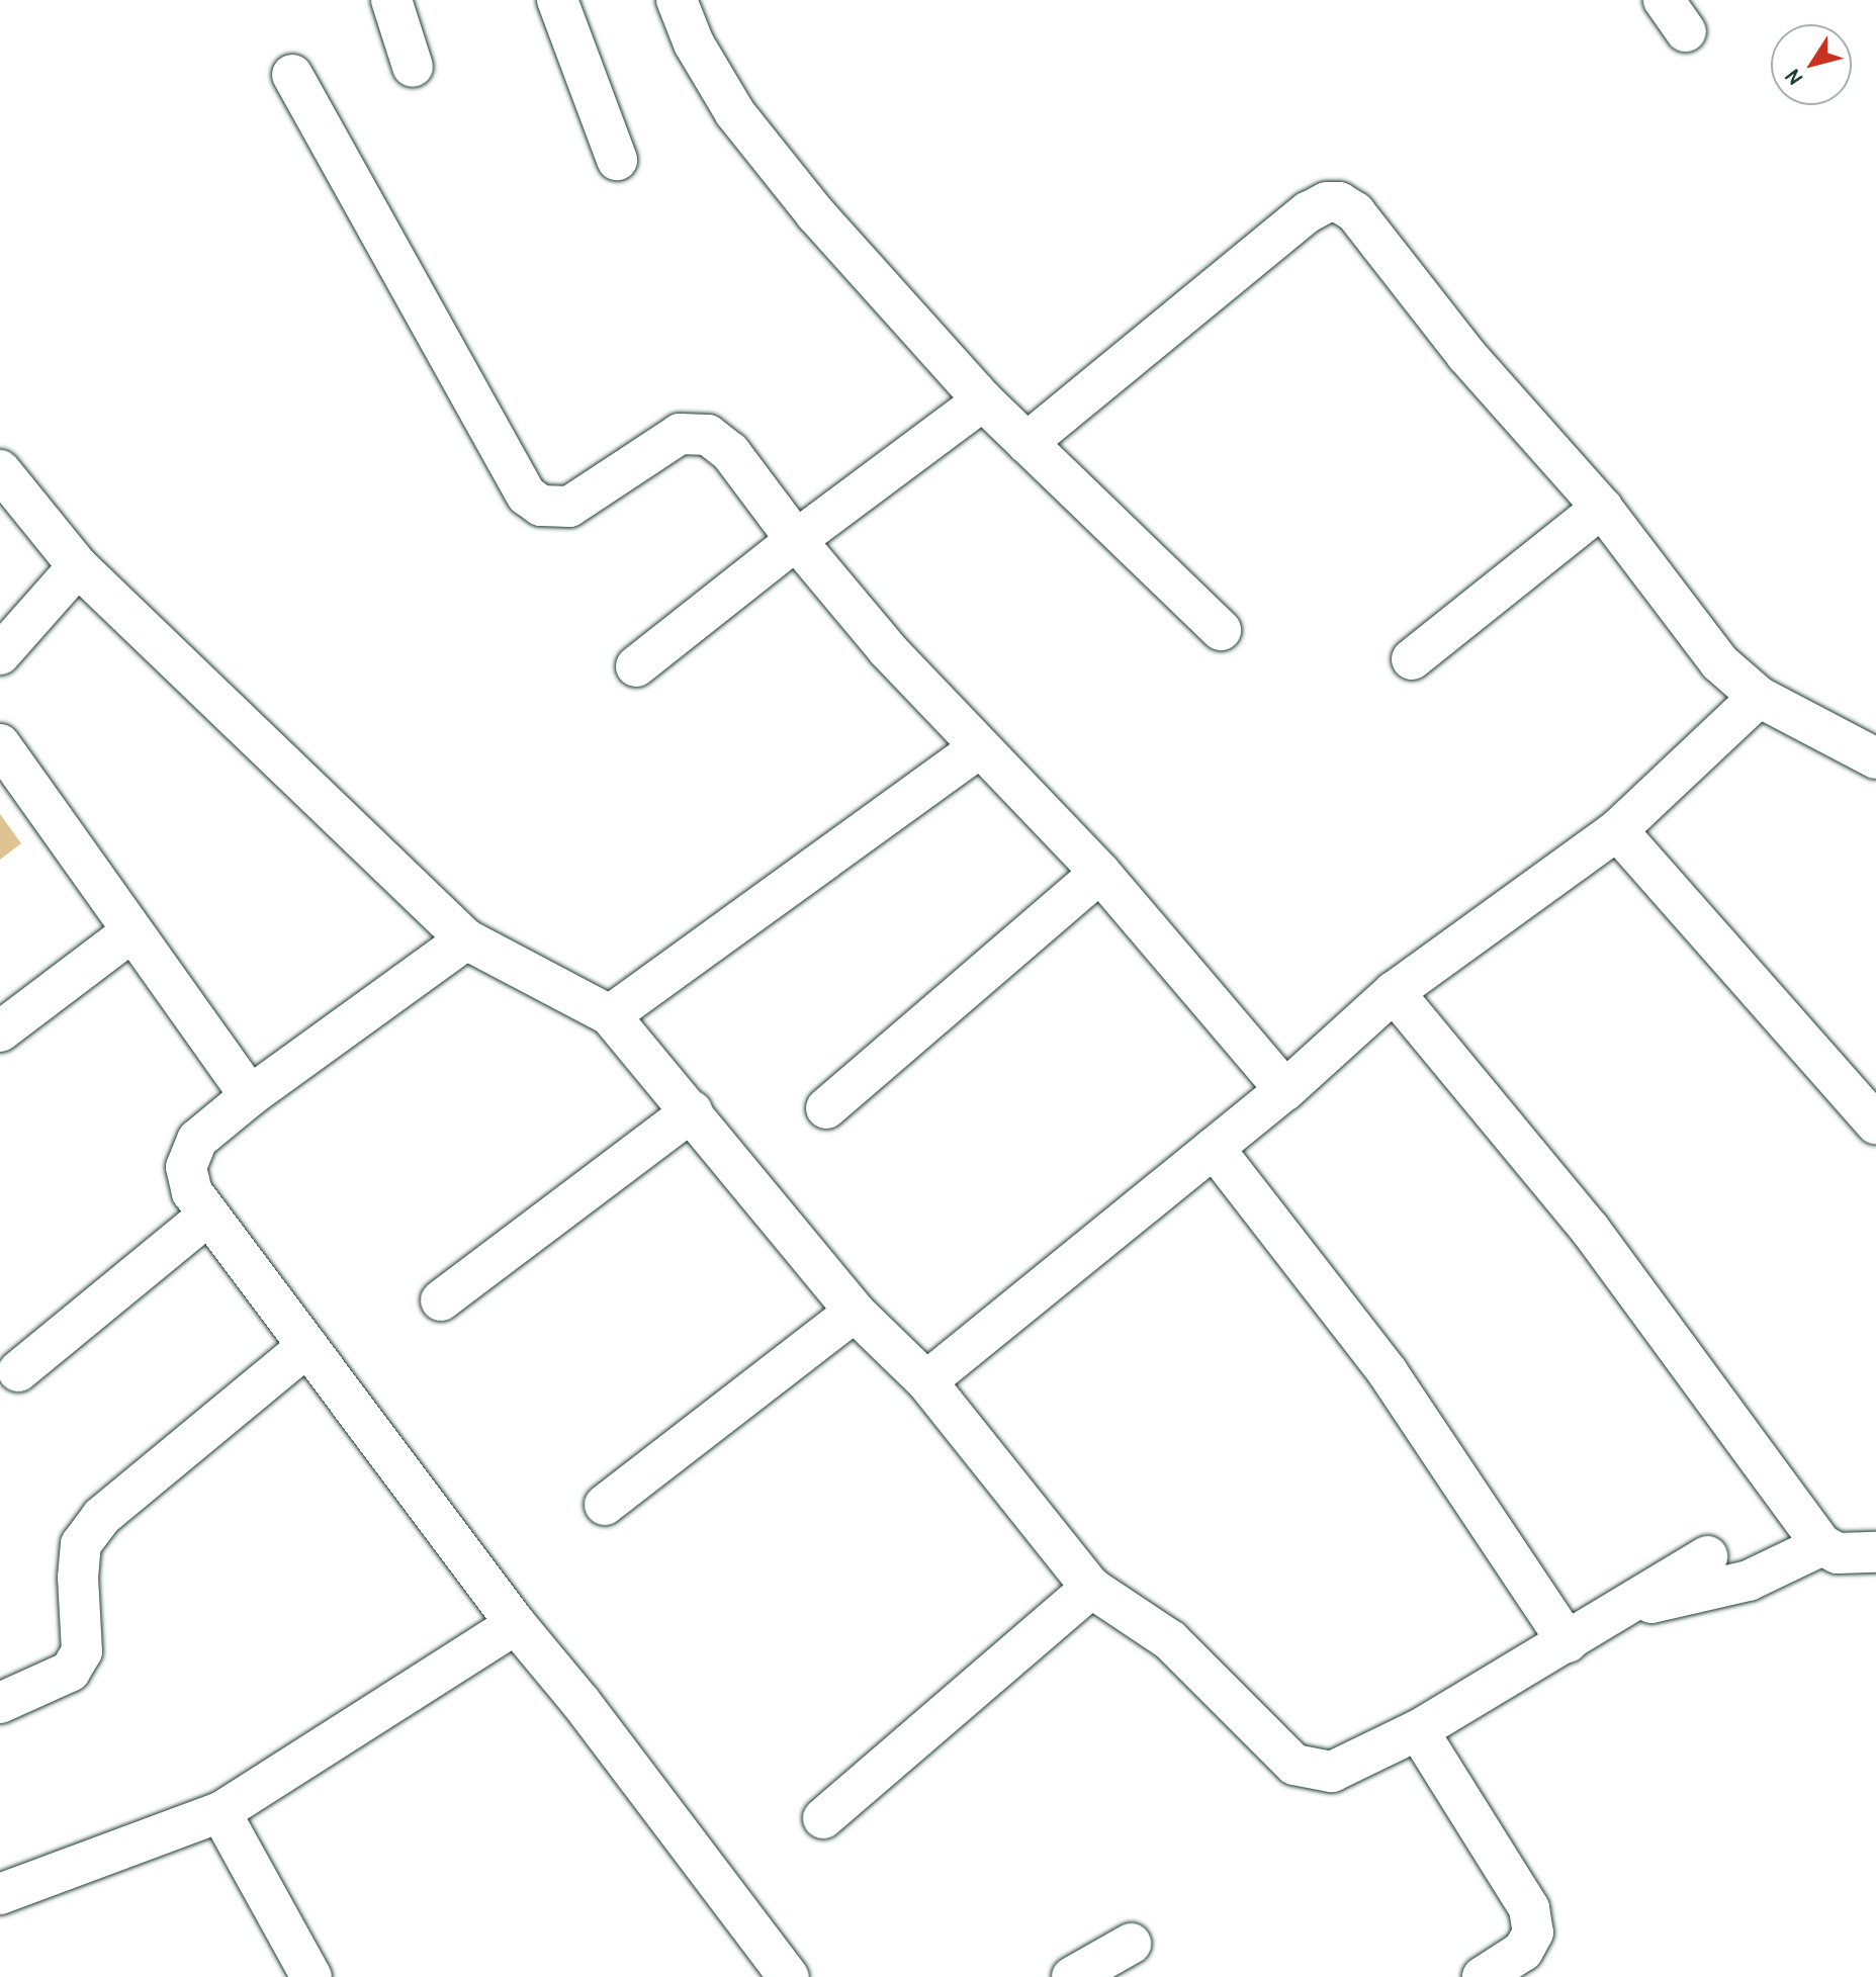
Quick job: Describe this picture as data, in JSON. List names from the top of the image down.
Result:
{
  "north": "bottom left"
}
